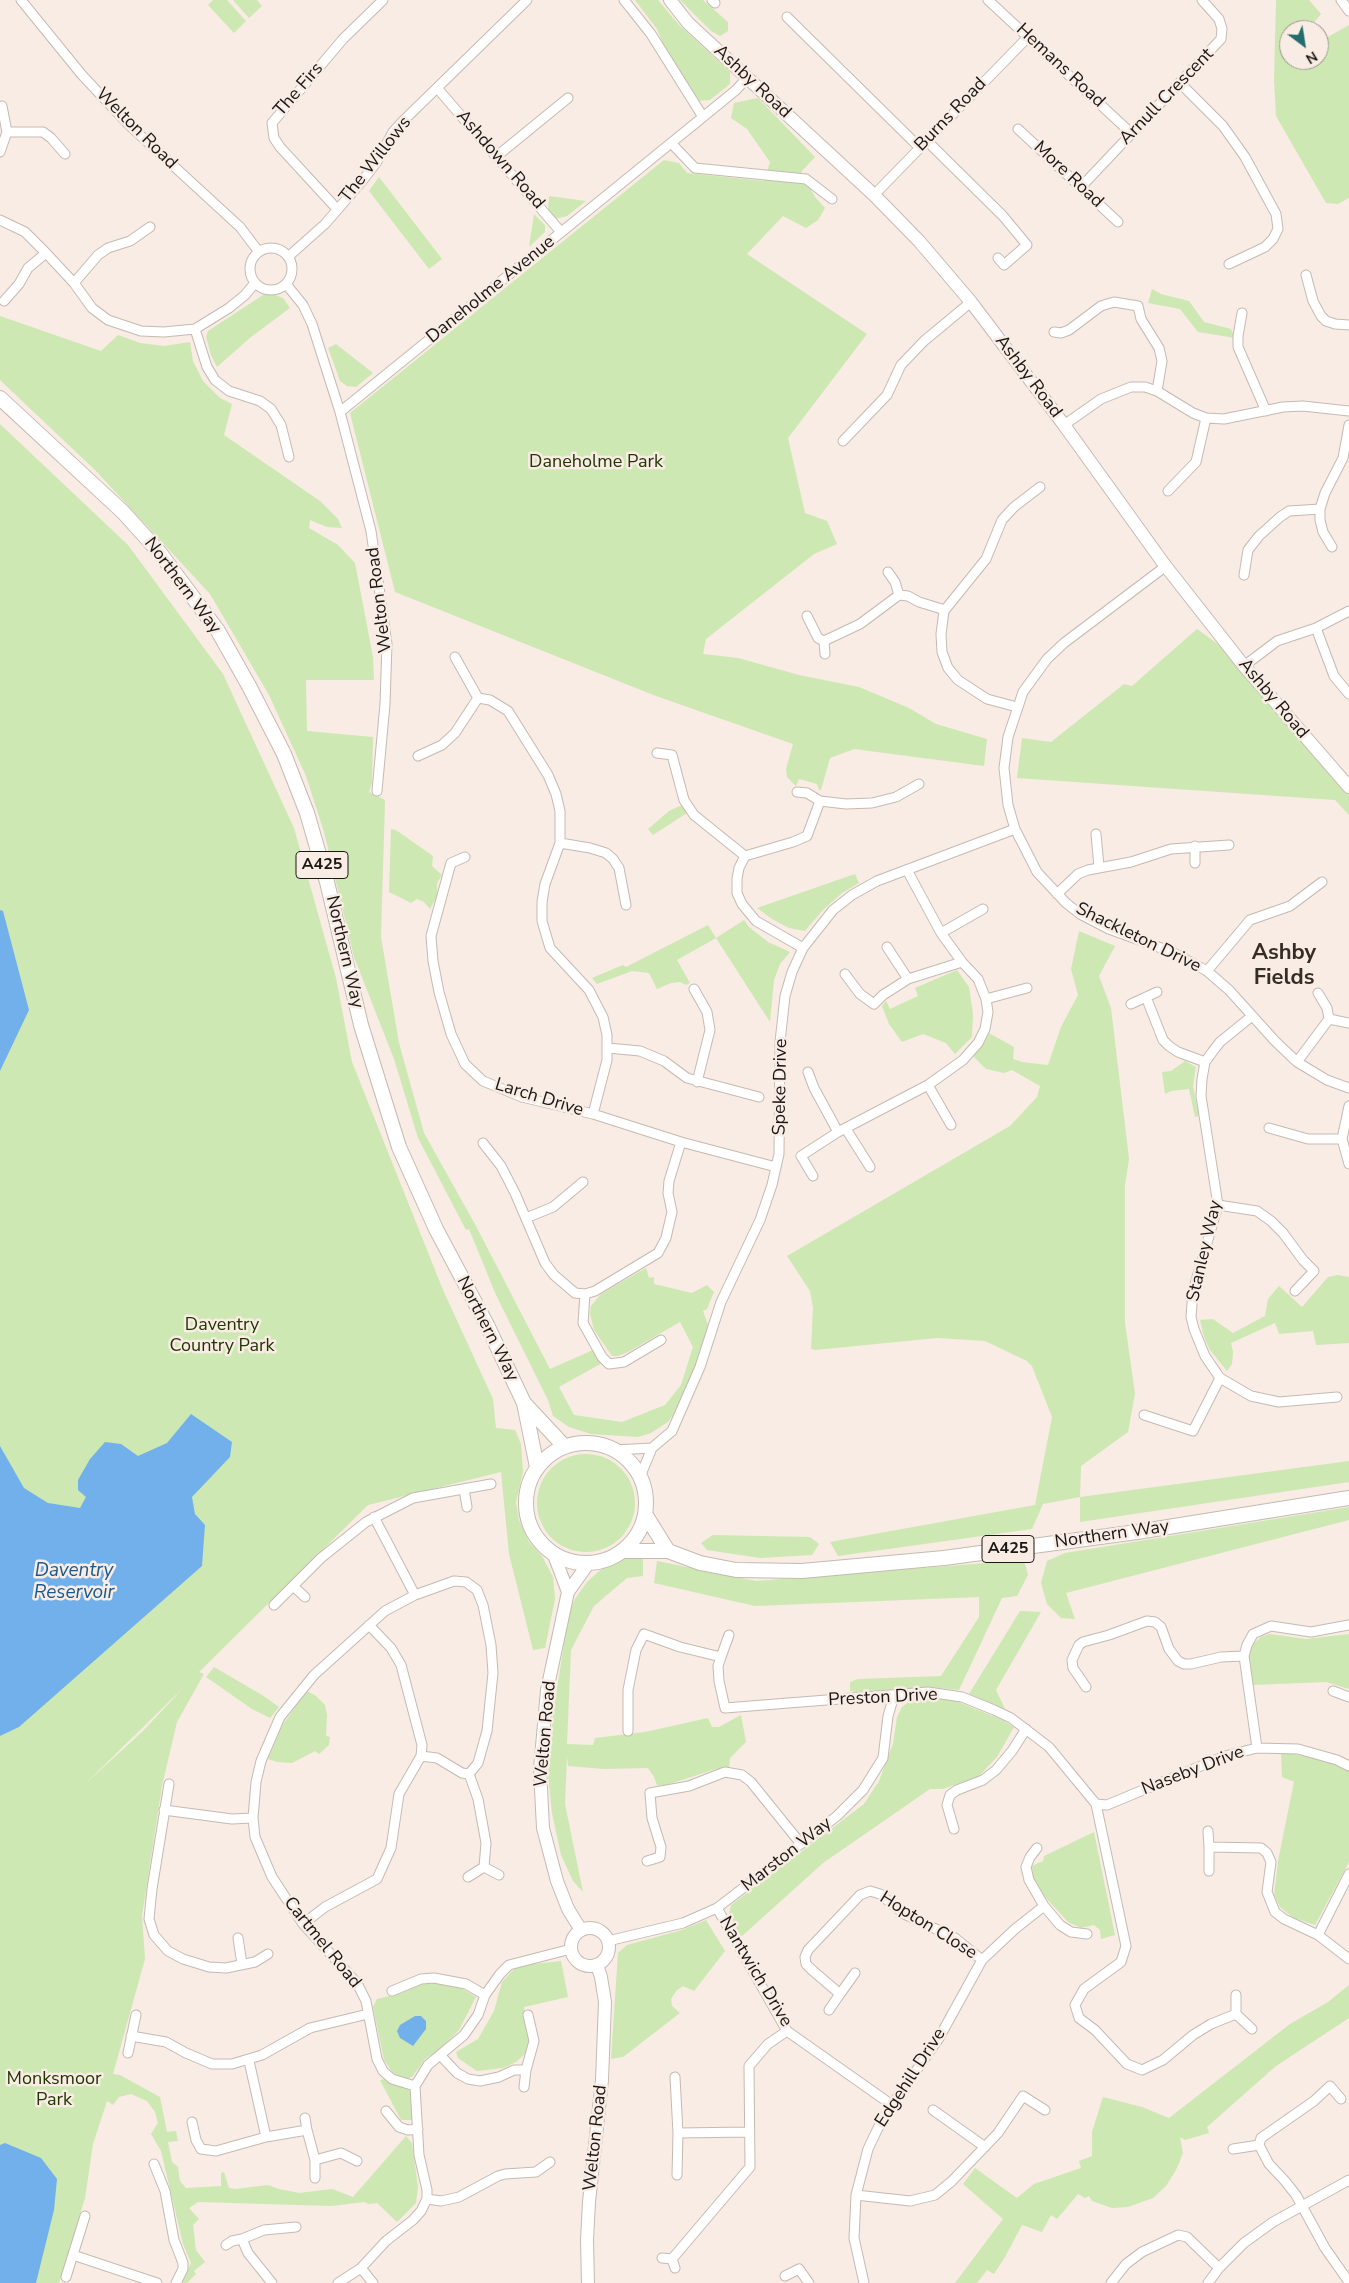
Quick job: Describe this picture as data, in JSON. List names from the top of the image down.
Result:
{
  "streets": {
    "main road": ["Northern Way", "A425"],
    "street": [
      "Hemans Road",
      "Ashby Road",
      "The Firs",
      "Arnull Crescent",
      "Burns Road",
      "Welton Road",
      "The Willows",
      "Ashdown Road",
      "More Road",
      "Daneholme Avenue",
      "Shackleton Drive",
      "Speke Drive",
      "Larch Drive",
      "Stanley Way",
      "Preston Drive",
      "Naseby Drive",
      "Marston Way",
      "Hopton Close",
      "Cartmel Road",
      "Nantwich Drive",
      "Edgehill Drive"
    ]
  },
  "crossings": [
    ["Hemans Road", "Arnull Crescent"],
    ["Hemans Road", "Burns Road"],
    ["Ashby Road", "Burns Road"],
    ["Ashby Road", "Daneholme Avenue"],
    ["Ashby Road", "Shackleton Drive"],
    ["The Firs", "The Willows"],
    ["Arnull Crescent", "More Road"],
    ["Welton Road", "The Willows"],
    ["Welton Road", "Daneholme Avenue"],
    ["Welton Road", "A425"],
    ["Welton Road", "Speke Drive"],
    ["Welton Road", "Marston Way"],
    ["The Willows", "Ashdown Road"],
    ["Ashdown Road", "Daneholme Avenue"],
    ["Northern Way", "A425"],
    ["A425", "Speke Drive"],
    ["Shackleton Drive", "Speke Drive"],
    ["Speke Drive", "Larch Drive"],
    ["Preston Drive", "Naseby Drive"],
    ["Preston Drive", "Marston Way"],
    ["Marston Way", "Nantwich Drive"],
    ["Hopton Close", "Edgehill Drive"],
    ["Nantwich Drive", "Edgehill Drive"]
  ],
  "districts": ["Ashby Fields"],
  "water": ["Daventry Reservoir"],
  "parks": ["Daneholme Park", "Daventry Country Park", "Monksmoor Park"],
  "north": "bottom right"
}
